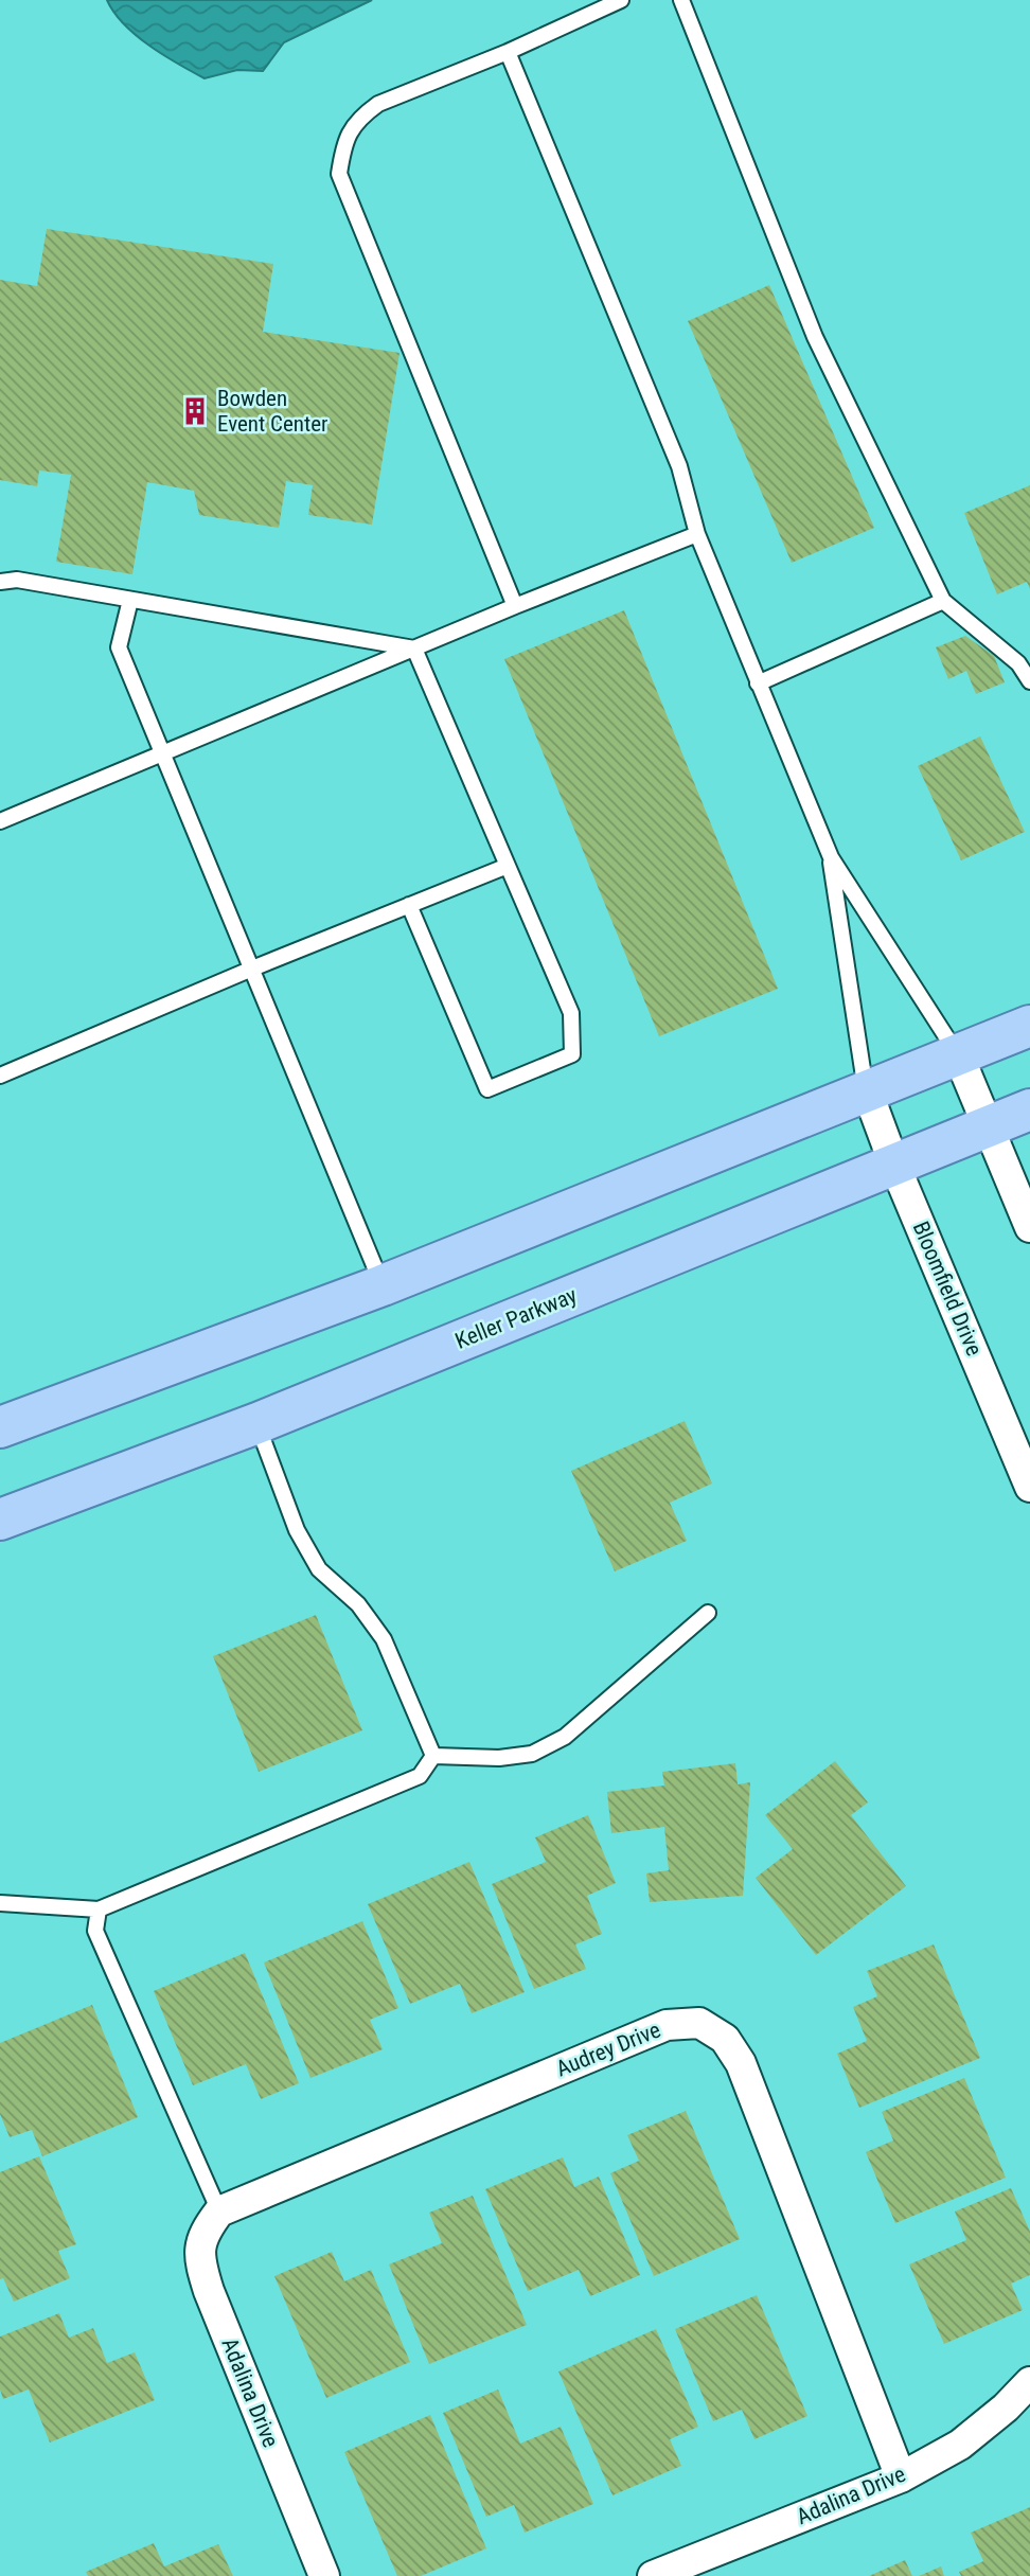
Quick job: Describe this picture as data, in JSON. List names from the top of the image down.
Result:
{
  "streets": {
    "main road": ["Keller Parkway"],
    "street": ["Bloomfield Drive", "Audrey Drive", "Adalina Drive"]
  },
  "crossings": [
    ["Bloomfield Drive", "Keller Parkway"],
    ["Audrey Drive", "Adalina Drive"]
  ],
  "places": {
    "building": ["Bowden Event Center"]
  }
}
